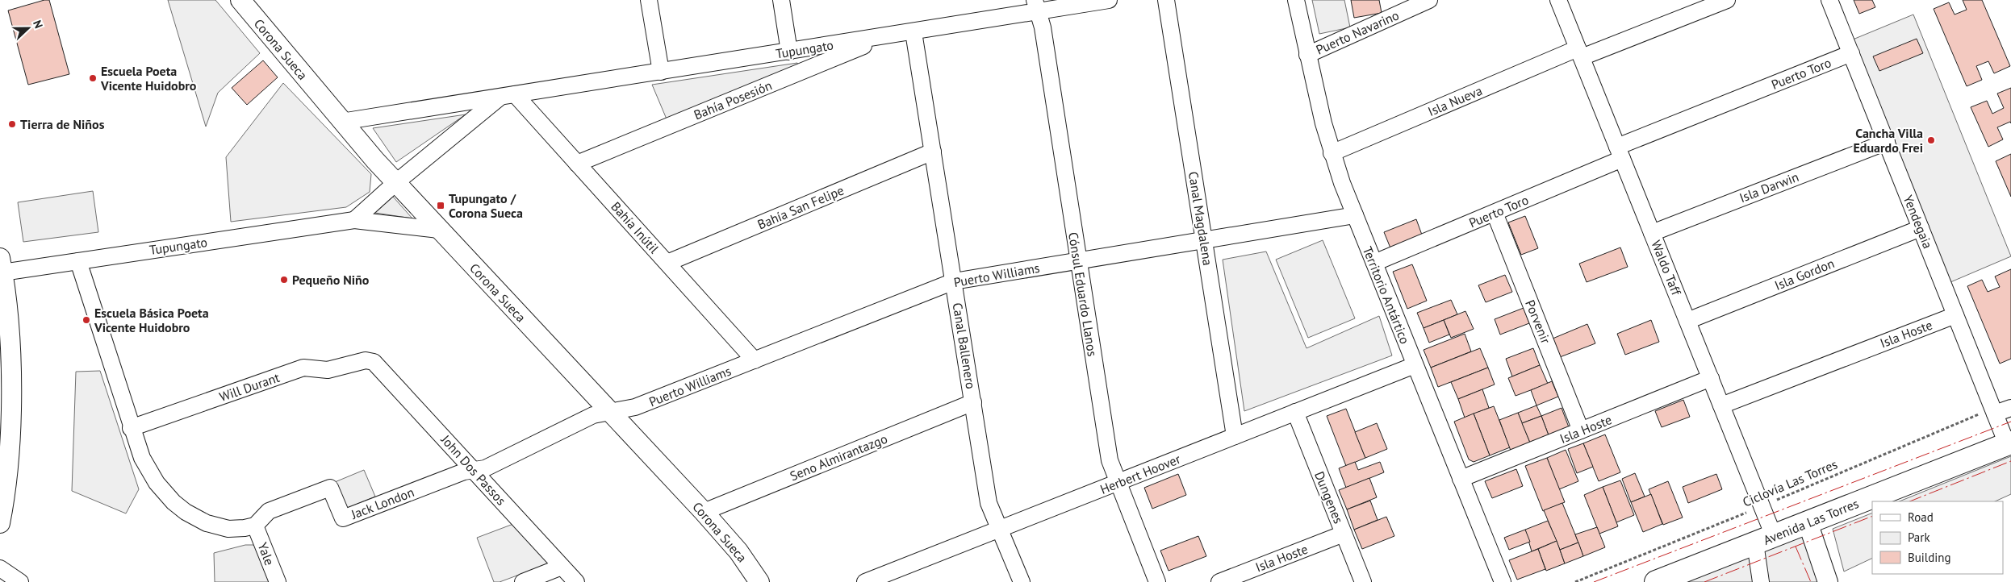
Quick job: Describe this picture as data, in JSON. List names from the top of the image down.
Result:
{
  "streets": {
    "main road": ["Avenida Las Torres"],
    "street": [
      "Puerto Navarino",
      "Corona Sueca",
      "Tupungato",
      "Puerto Toro",
      "Bahía Posesión",
      "Isla Nueva",
      "Isla Darwin",
      "Bahía San Felipe",
      "Canal Magdalena",
      "Yendegaia",
      "Bahía Inútil",
      "Waldo Taff",
      "Isla Gordon",
      "Puerto Williams",
      "Cónsul Eduardo Llanos",
      "Territorio Antártico",
      "Porvenir",
      "Isla Hoste",
      "Canal Ballenero",
      "Will Durant",
      "Seno Almirantazgo",
      "John Dos Passos",
      "Herbert Hoover",
      "Dungenes",
      "Jack London",
      "Yale"
    ],
    "path": ["Ciclovía Las Torres"]
  },
  "crossings": [
    ["Puerto Navarino", "Territorio Antártico"],
    ["Corona Sueca", "Tupungato"],
    ["Corona Sueca", "Puerto Williams"],
    ["Corona Sueca", "Seno Almirantazgo"],
    ["Corona Sueca", "Jack London"],
    ["Tupungato", "Bahía Posesión"],
    ["Tupungato", "Bahía Inútil"],
    ["Tupungato", "Cónsul Eduardo Llanos"],
    ["Tupungato", "Canal Ballenero"],
    ["Puerto Toro", "Yendegaia"],
    ["Puerto Toro", "Waldo Taff"],
    ["Puerto Toro", "Territorio Antártico"],
    ["Puerto Toro", "Porvenir"],
    ["Bahía Posesión", "Bahía Inútil"],
    ["Isla Nueva", "Waldo Taff"],
    ["Isla Nueva", "Territorio Antártico"],
    ["Isla Darwin", "Yendegaia"],
    ["Isla Darwin", "Waldo Taff"],
    ["Bahía San Felipe", "Bahía Inútil"],
    ["Bahía San Felipe", "Canal Ballenero"],
    ["Canal Magdalena", "Puerto Williams"],
    ["Canal Magdalena", "Herbert Hoover"],
    ["Yendegaia", "Isla Gordon"],
    ["Yendegaia", "Isla Hoste"],
    ["Yendegaia", "Ciclovía Las Torres"],
    ["Yendegaia", "Avenida Las Torres"],
    ["Bahía Inútil", "Puerto Williams"],
    ["Waldo Taff", "Isla Gordon"],
    ["Waldo Taff", "Isla Hoste"],
    ["Waldo Taff", "Ciclovía Las Torres"],
    ["Waldo Taff", "Avenida Las Torres"],
    ["Puerto Williams", "Cónsul Eduardo Llanos"],
    ["Puerto Williams", "Territorio Antártico"],
    ["Puerto Williams", "Canal Ballenero"],
    ["Puerto Williams", "Jack London"],
    ["Cónsul Eduardo Llanos", "Herbert Hoover"],
    ["Territorio Antártico", "Isla Hoste"],
    ["Territorio Antártico", "Herbert Hoover"],
    ["Porvenir", "Isla Hoste"],
    ["Isla Hoste", "Dungenes"],
    ["Canal Ballenero", "Seno Almirantazgo"],
    ["Canal Ballenero", "Herbert Hoover"],
    ["Will Durant", "John Dos Passos"],
    ["John Dos Passos", "Jack London"],
    ["Herbert Hoover", "Dungenes"],
    ["Jack London", "Yale"]
  ],
  "places": {
    "other": [
      "Escuela Poeta Vicente Huidobro",
      "Tierra de Niños",
      "Cancha Villa Eduardo Frei",
      "Pequeño Niño",
      "Escuela Básica Poeta Vicente Huidobro"
    ],
    "transit": ["Tupungato / Corona Sueca"]
  },
  "legend": ["Road", "Park", "Building"],
  "north": "right"
}
